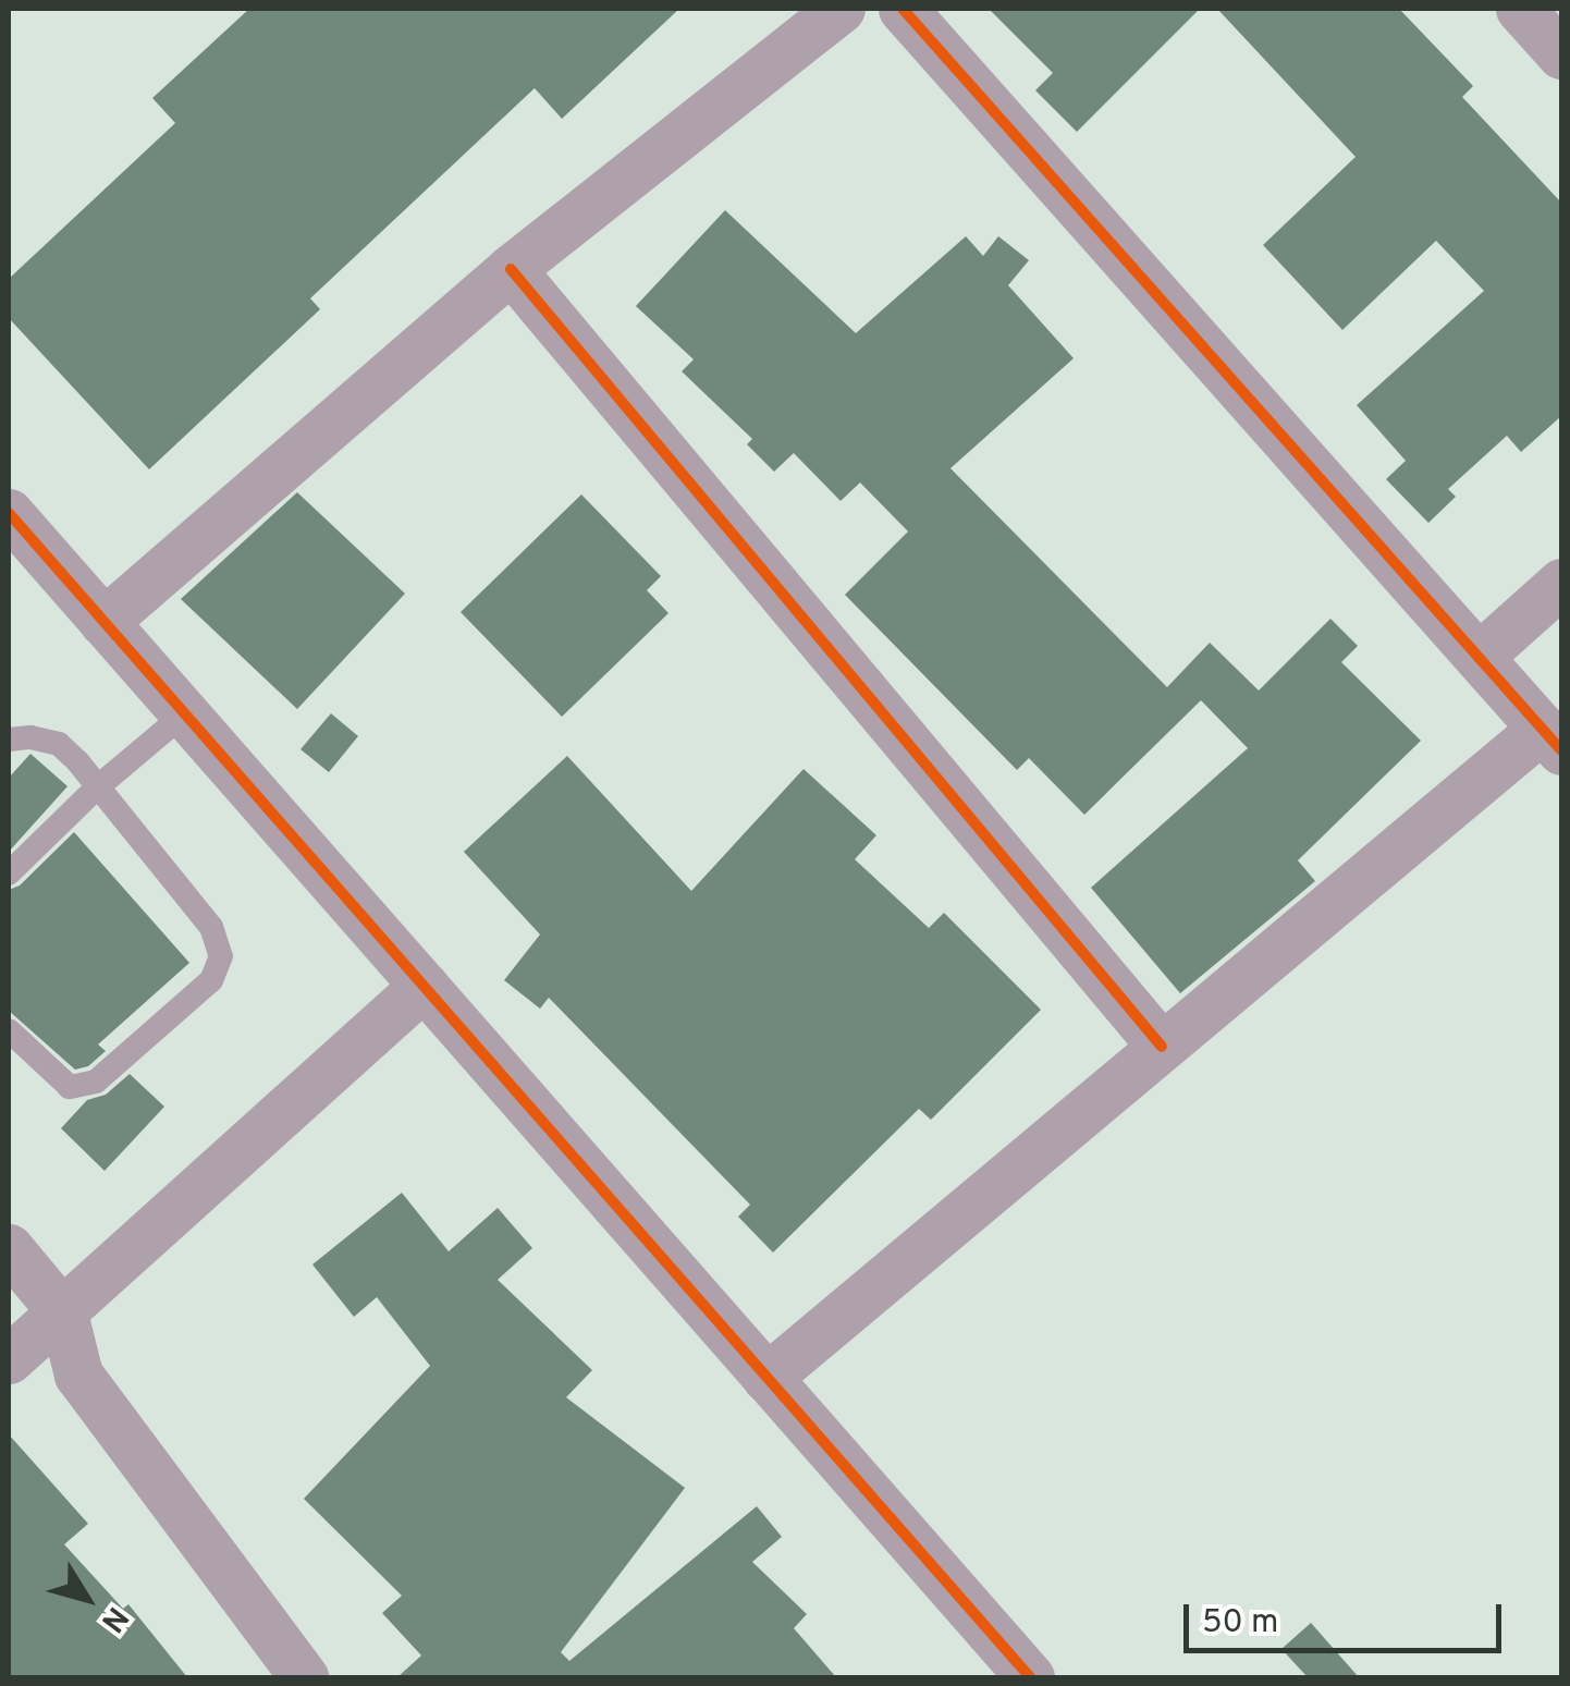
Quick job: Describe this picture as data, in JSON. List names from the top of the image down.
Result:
{
  "scale_bar": "50 m",
  "north": "bottom right"
}
